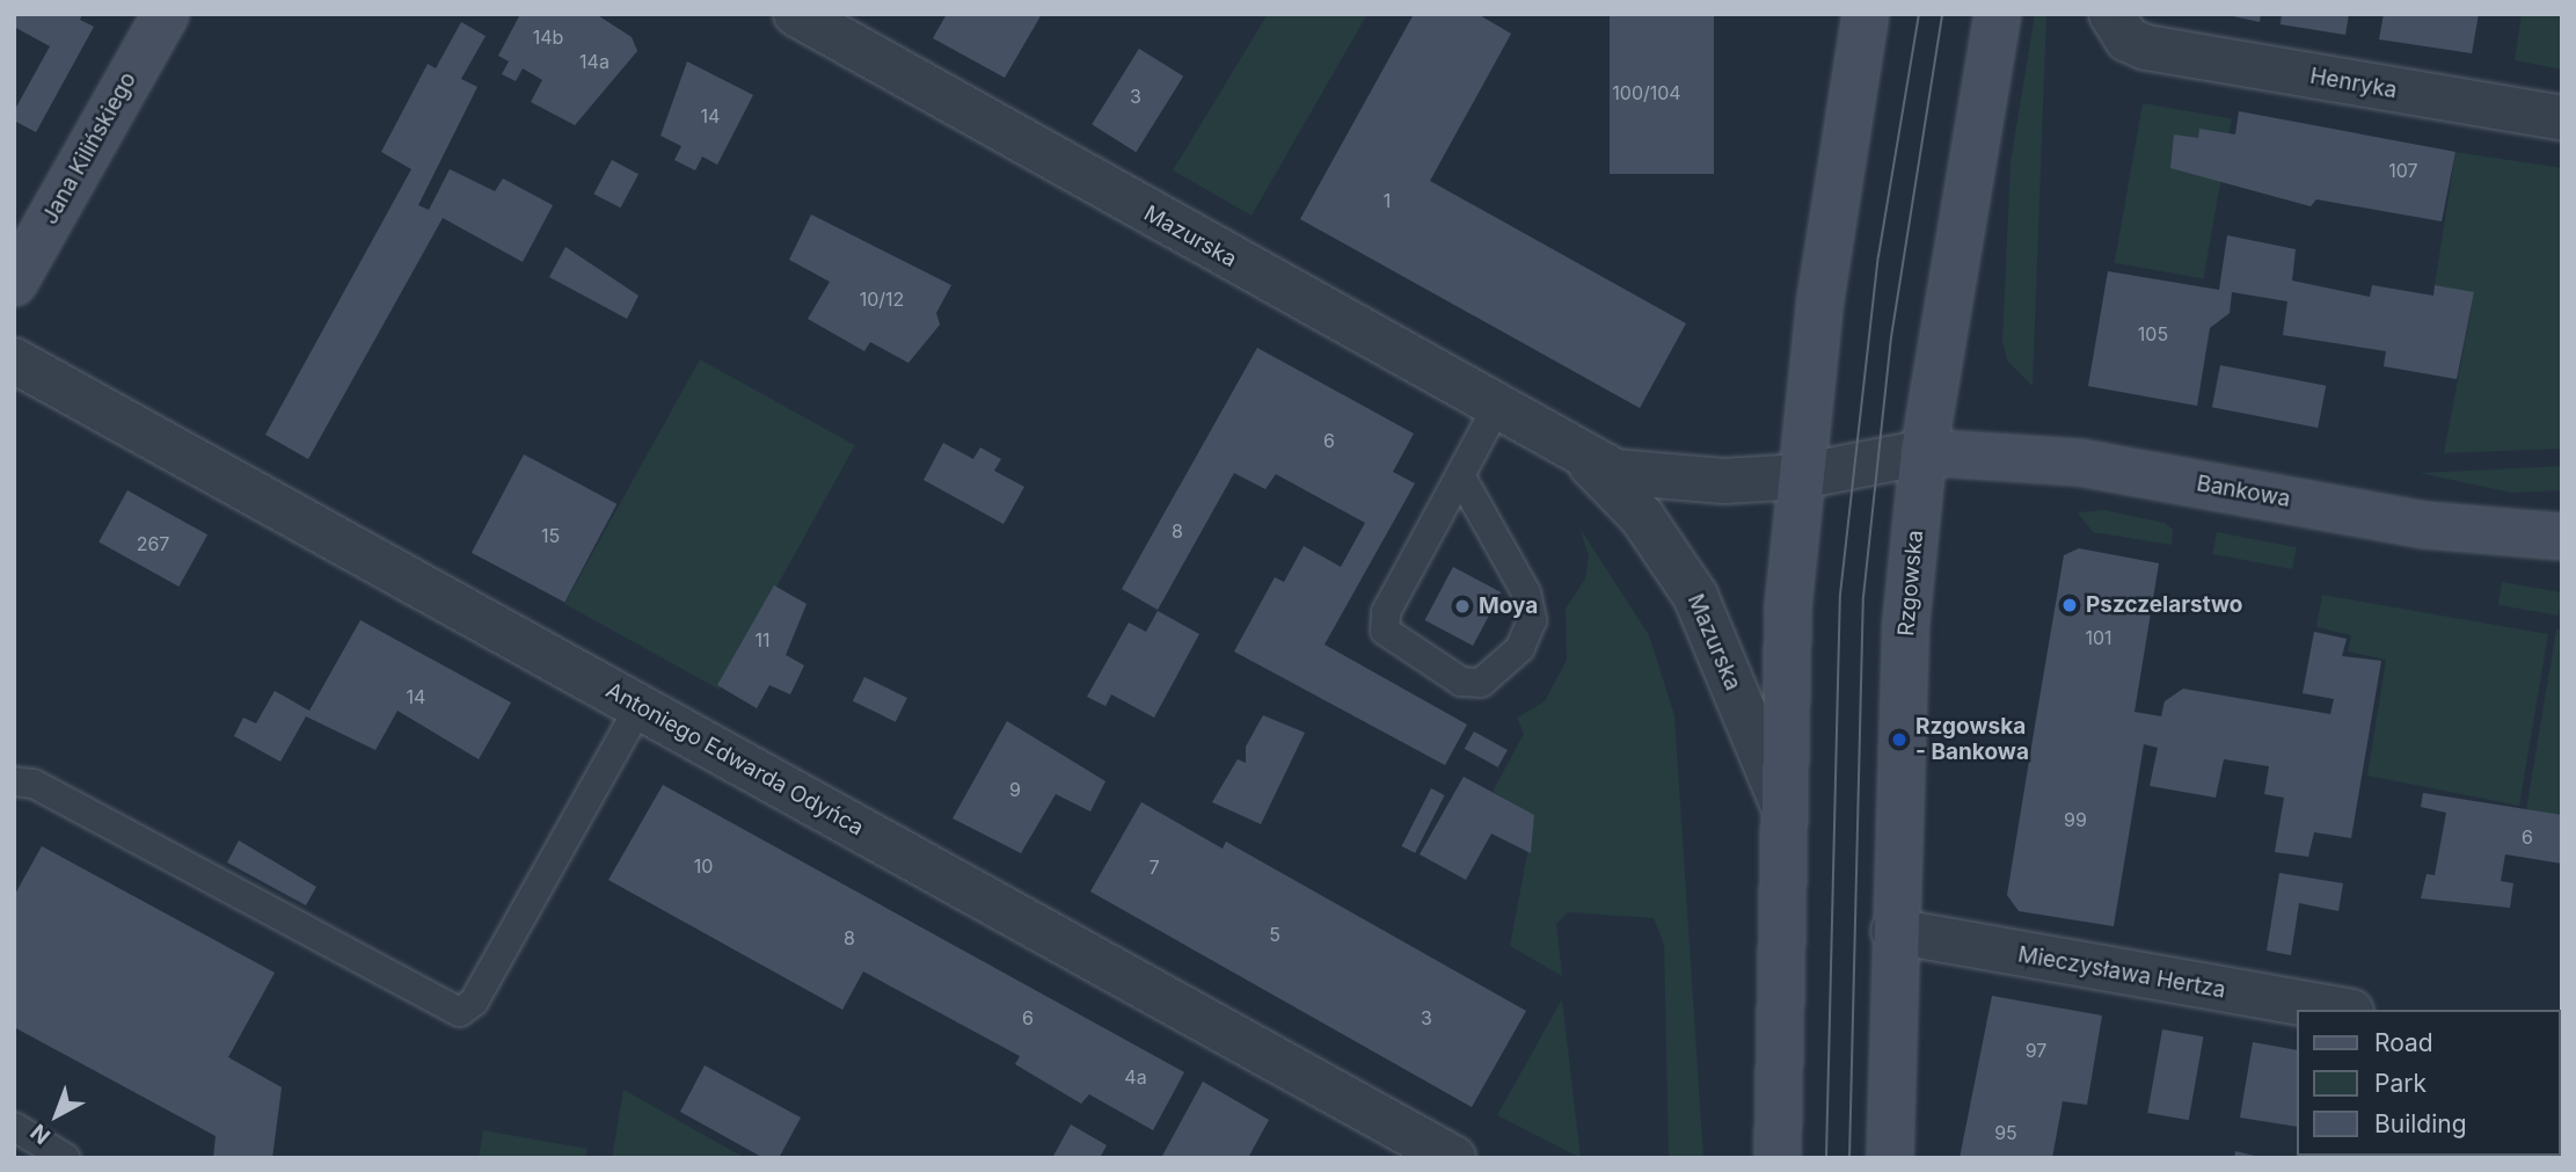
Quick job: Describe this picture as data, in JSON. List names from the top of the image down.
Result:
{
  "streets": {
    "main road": ["Jana Kilińskiego", "Bankowa", "Rzgowska"],
    "street": [
      "Henryka",
      "Mazurska",
      "Antoniego Edwarda Odyńca",
      "Mieczysława Hertza"
    ]
  },
  "crossings": [
    ["Mazurska", "Bankowa"],
    ["Mazurska", "Rzgowska"],
    ["Bankowa", "Rzgowska"],
    ["Rzgowska", "Mieczysława Hertza"]
  ],
  "places": ["Pszczelarstwo", "Moya", "Rzgowska - Bankowa"],
  "house_numbers": [
    "14b",
    "14a",
    "100/104",
    "3",
    "14",
    "107",
    "1",
    "10/12",
    "105",
    "6",
    "8",
    "15",
    "267",
    "101",
    "11",
    "14",
    "9",
    "99",
    "6",
    "10",
    "7",
    "5",
    "8",
    "6",
    "3",
    "97",
    "4a",
    "95"
  ],
  "legend": ["Road", "Park", "Building"],
  "north": "bottom left"
}
